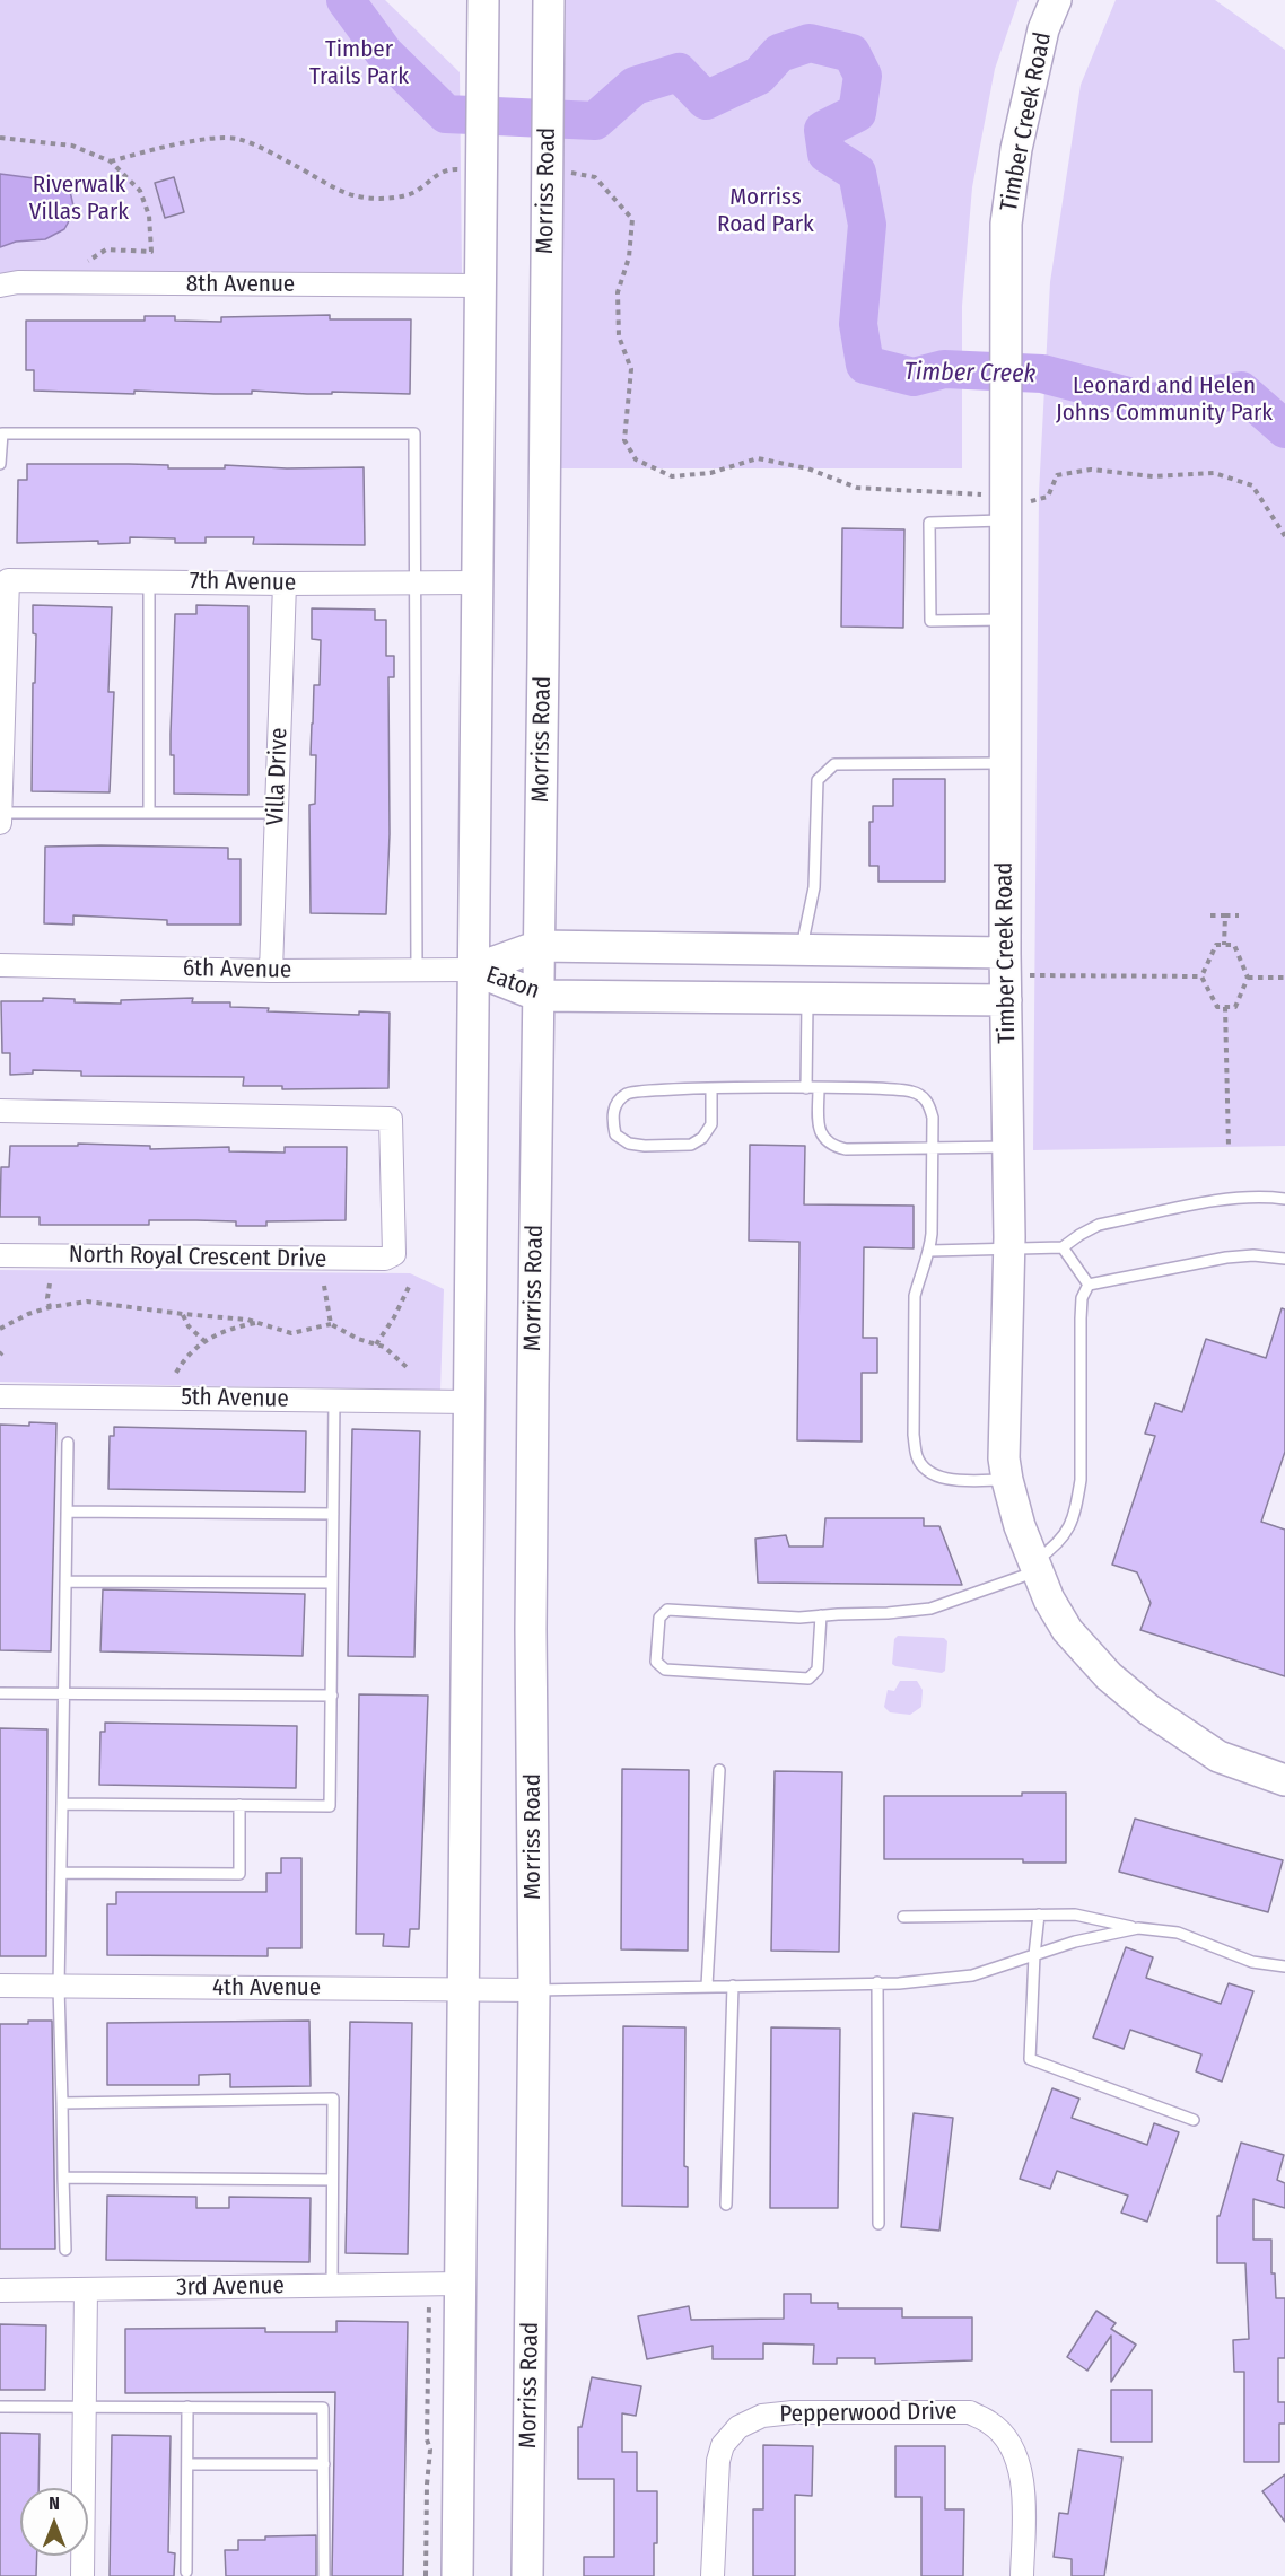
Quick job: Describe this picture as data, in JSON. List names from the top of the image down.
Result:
{
  "streets": {
    "main road": ["Timber Creek Road", "Morriss Road", "Eaton"],
    "street": [
      "8th Avenue",
      "7th Avenue",
      "Villa Drive",
      "6th Avenue",
      "North Royal Crescent Drive",
      "5th Avenue",
      "4th Avenue",
      "3rd Avenue",
      "Pepperwood Drive"
    ]
  },
  "crossings": [
    ["Timber Creek Road", "Eaton"],
    ["Morriss Road", "Eaton"],
    ["Morriss Road", "4th Avenue"],
    ["7th Avenue", "Villa Drive"],
    ["Villa Drive", "6th Avenue"],
    ["6th Avenue", "Eaton"]
  ],
  "water": ["Timber Creek"],
  "parks": [
    "Timber Trails Park",
    "Riverwalk Villas Park",
    "Morriss Road Park",
    "Leonard and Helen Johns Community Park"
  ],
  "north": "top"
}
